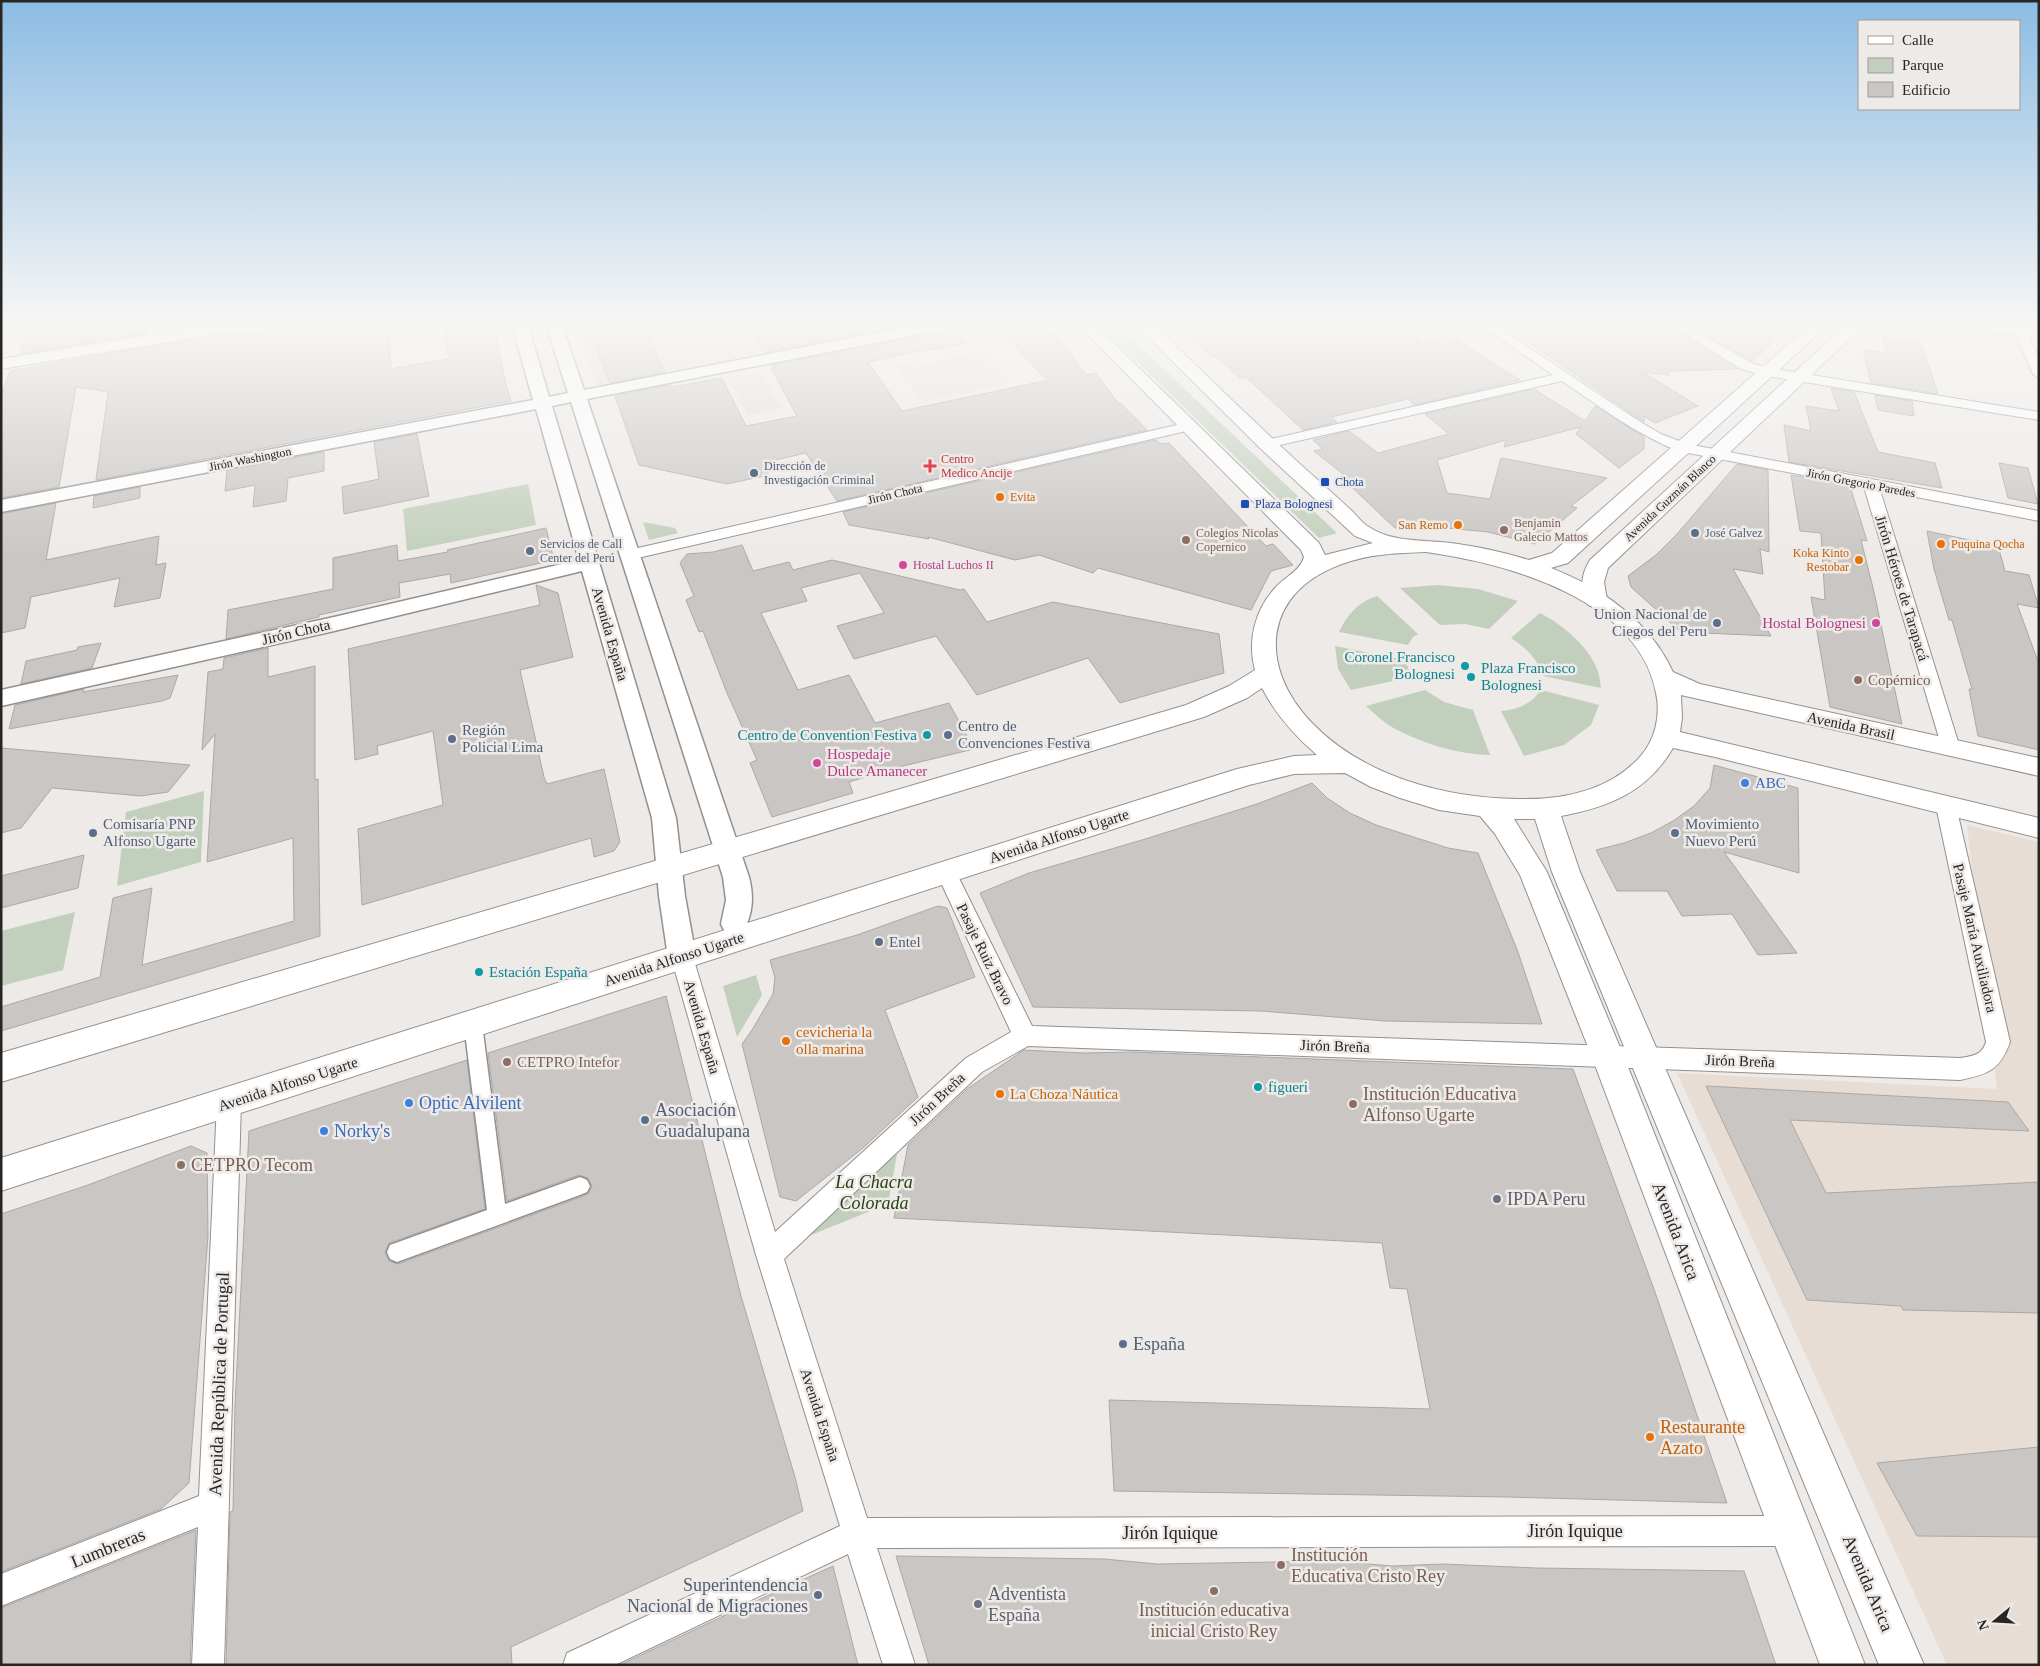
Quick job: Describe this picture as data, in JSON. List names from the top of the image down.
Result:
{
  "streets": {
    "main road": [
      "Avenida Guzmán Blanco",
      "Avenida Brasil",
      "Avenida Alfonso Ugarte",
      "Avenida Arica"
    ],
    "street": [
      "Jirón Washington",
      "Jirón Gregorio Paredes",
      "Jirón Chota",
      "Jirón Héroes de Tarapacá",
      "Avenida España",
      "Pasaje María Auxiliadora",
      "Pasaje Ruiz Bravo",
      "Jirón Breña",
      "Avenida República de Portugal",
      "Jirón Iquique",
      "Lumbreras"
    ]
  },
  "crossings": [
    ["Jirón Gregorio Paredes", "Avenida Guzmán Blanco"],
    ["Jirón Gregorio Paredes", "Jirón Héroes de Tarapacá"],
    ["Jirón Chota", "Avenida España"],
    ["Jirón Héroes de Tarapacá", "Avenida Brasil"],
    ["Avenida España", "Avenida Alfonso Ugarte"],
    ["Avenida España", "Jirón Breña"],
    ["Avenida España", "Jirón Iquique"],
    ["Avenida Alfonso Ugarte", "Pasaje Ruiz Bravo"],
    ["Avenida Alfonso Ugarte", "Avenida República de Portugal"],
    ["Pasaje María Auxiliadora", "Jirón Breña"],
    ["Pasaje Ruiz Bravo", "Jirón Breña"],
    ["Jirón Breña", "Avenida Arica"],
    ["Avenida Arica", "Jirón Iquique"],
    ["Avenida República de Portugal", "Lumbreras"]
  ],
  "parks": ["La Chacra Colorada"],
  "places": {
    "health": ["Centro Medico Ancije"],
    "other": [
      "Dirección de Investigación Criminal",
      "Evita",
      "San Remo",
      "Benjamin Galecio Mattos",
      "José Galvez",
      "Colegios Nicolas Copernico",
      "Puquina Qocha",
      "Servicios de Call Center del Perú",
      "Koka Kinto Restobar",
      "Hostal Luchos II",
      "Union Nacional de Ciegos del Peru",
      "Hostal Bolognesi",
      "Coronel Francisco Bolognesi",
      "Plaza Francisco Bolognesi",
      "Copérnico",
      "Centro de Convention Festiva",
      "Centro de Convenciones Festiva",
      "Región Policial Lima",
      "Hospedaje Dulce Amanecer",
      "ABC",
      "Comisaría PNP Alfonso Ugarte",
      "Movimiento Nuevo Perú",
      "Entel",
      "Estación España",
      "cevicheria la olla marina",
      "CETPRO Intefor",
      "figueri",
      "La Choza Náutica",
      "Optic Alvilent",
      "Institución Educativa Alfonso Ugarte",
      "Asociación Guadalupana",
      "Norky's",
      "CETPRO Tecom",
      "IPDA Peru",
      "España",
      "Restaurante Azato",
      "Institución Educativa Cristo Rey",
      "Institución educativa inicial Cristo Rey",
      "Superintendencia Nacional de Migraciones",
      "Adventista España"
    ],
    "transit": ["Chota", "Plaza Bolognesi"]
  },
  "legend": ["Calle", "Parque", "Edificio"],
  "north": "left"
}
